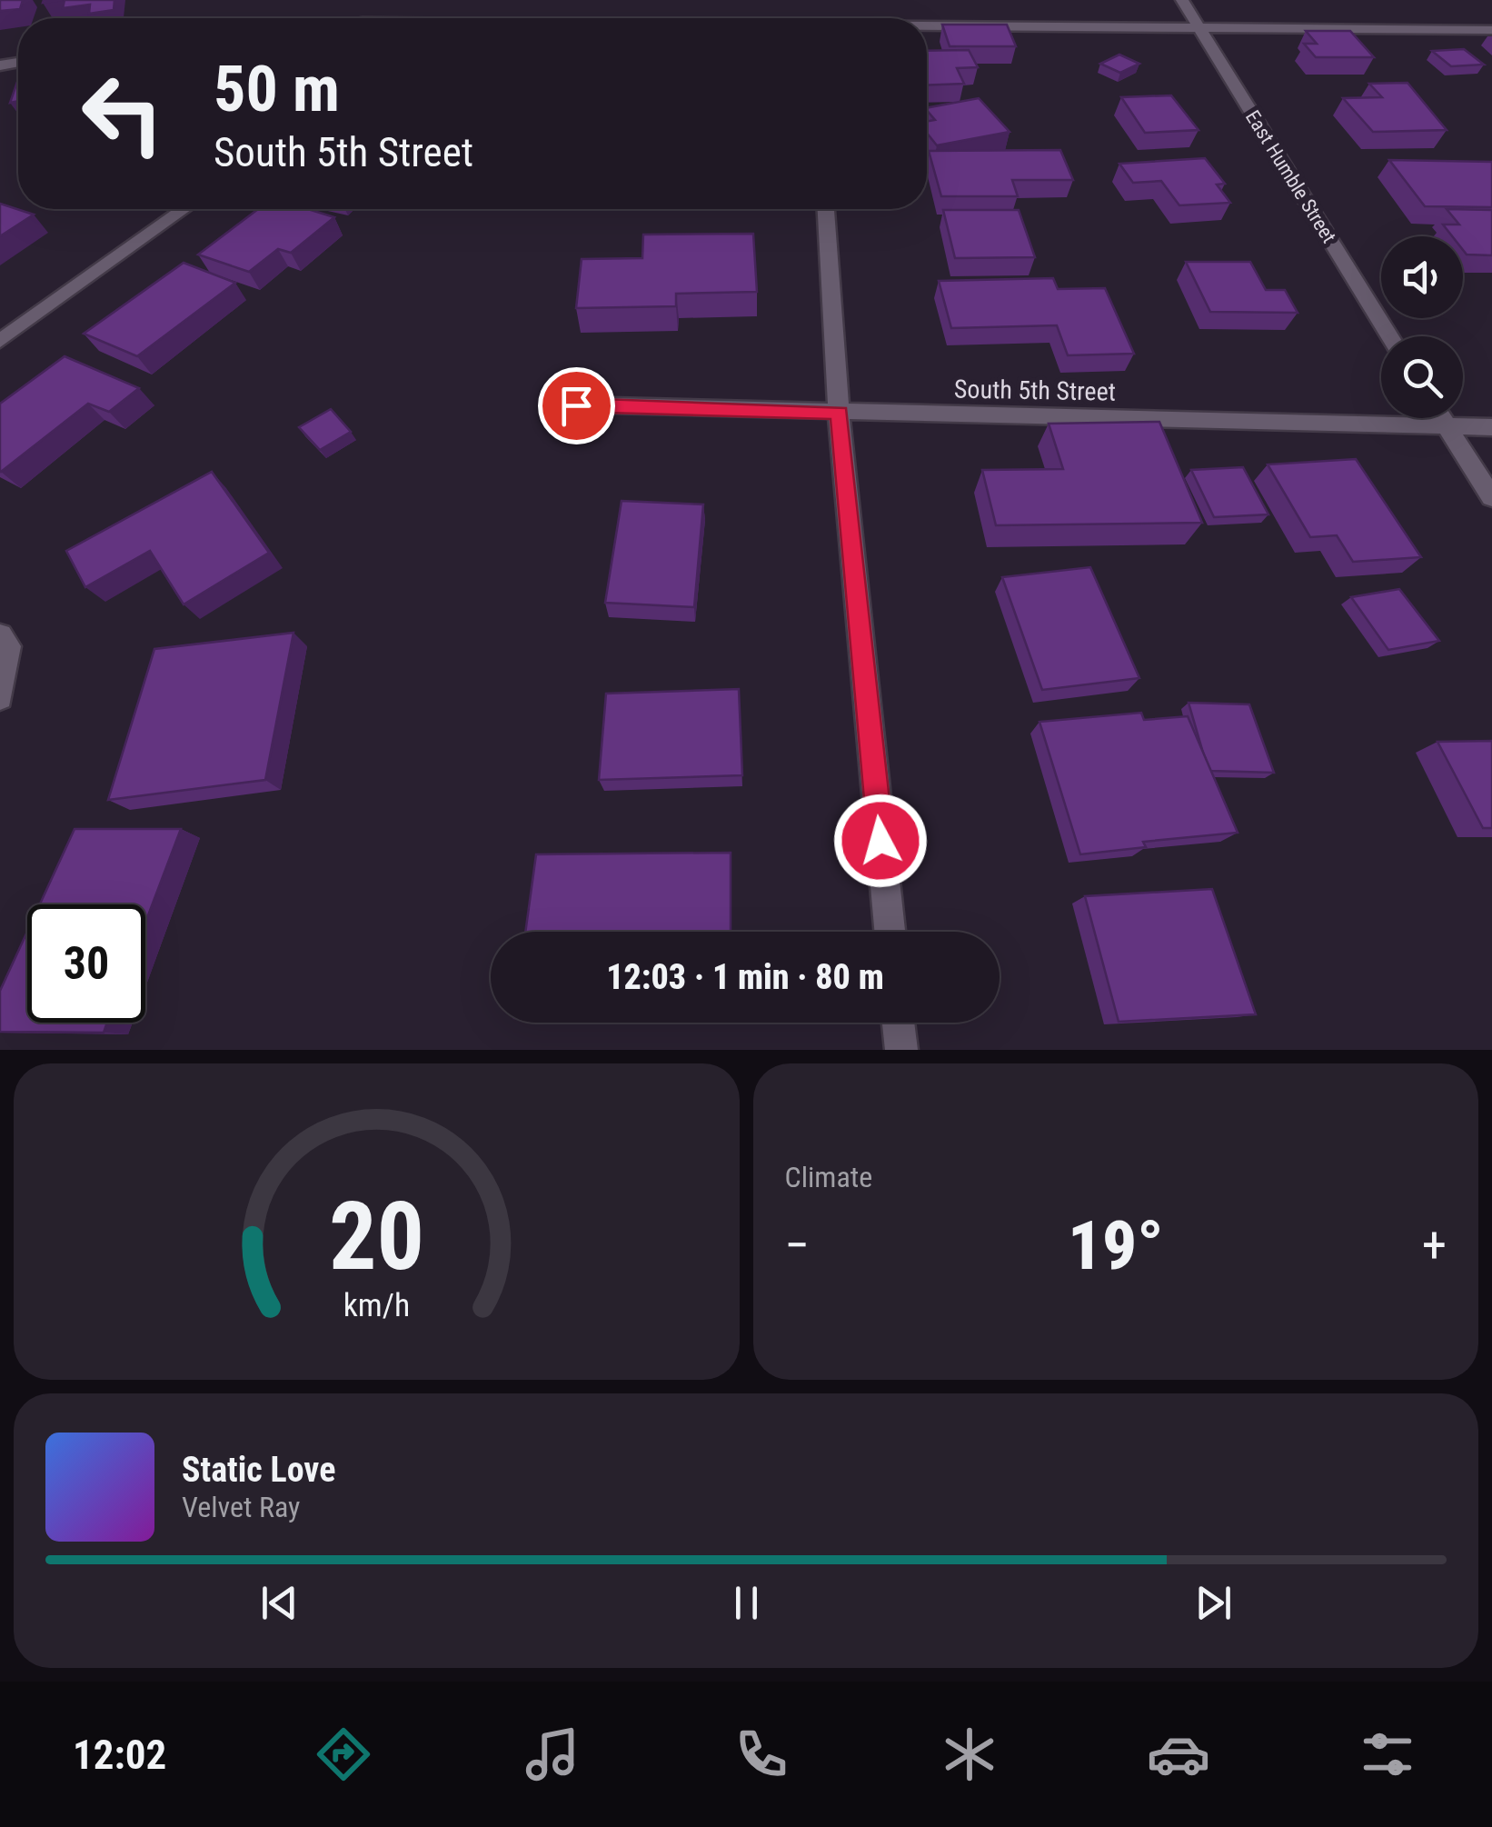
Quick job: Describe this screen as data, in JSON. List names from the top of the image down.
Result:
{
  "streets": {
    "street": ["East Humble Street", "South 5th Street"]
  },
  "page": {
    "turn": ["50 m", "South 5th Street"],
    "limit": "30",
    "trip": "12:03 · 1 min · 80 m",
    "tile": "Climate",
    "heat": ["−", "19°", "+"],
    "song": ["Static Love", "Velvet Ray"],
    "tabs": "12:02",
    "gauge": ["20", "km/h"]
  }
}
